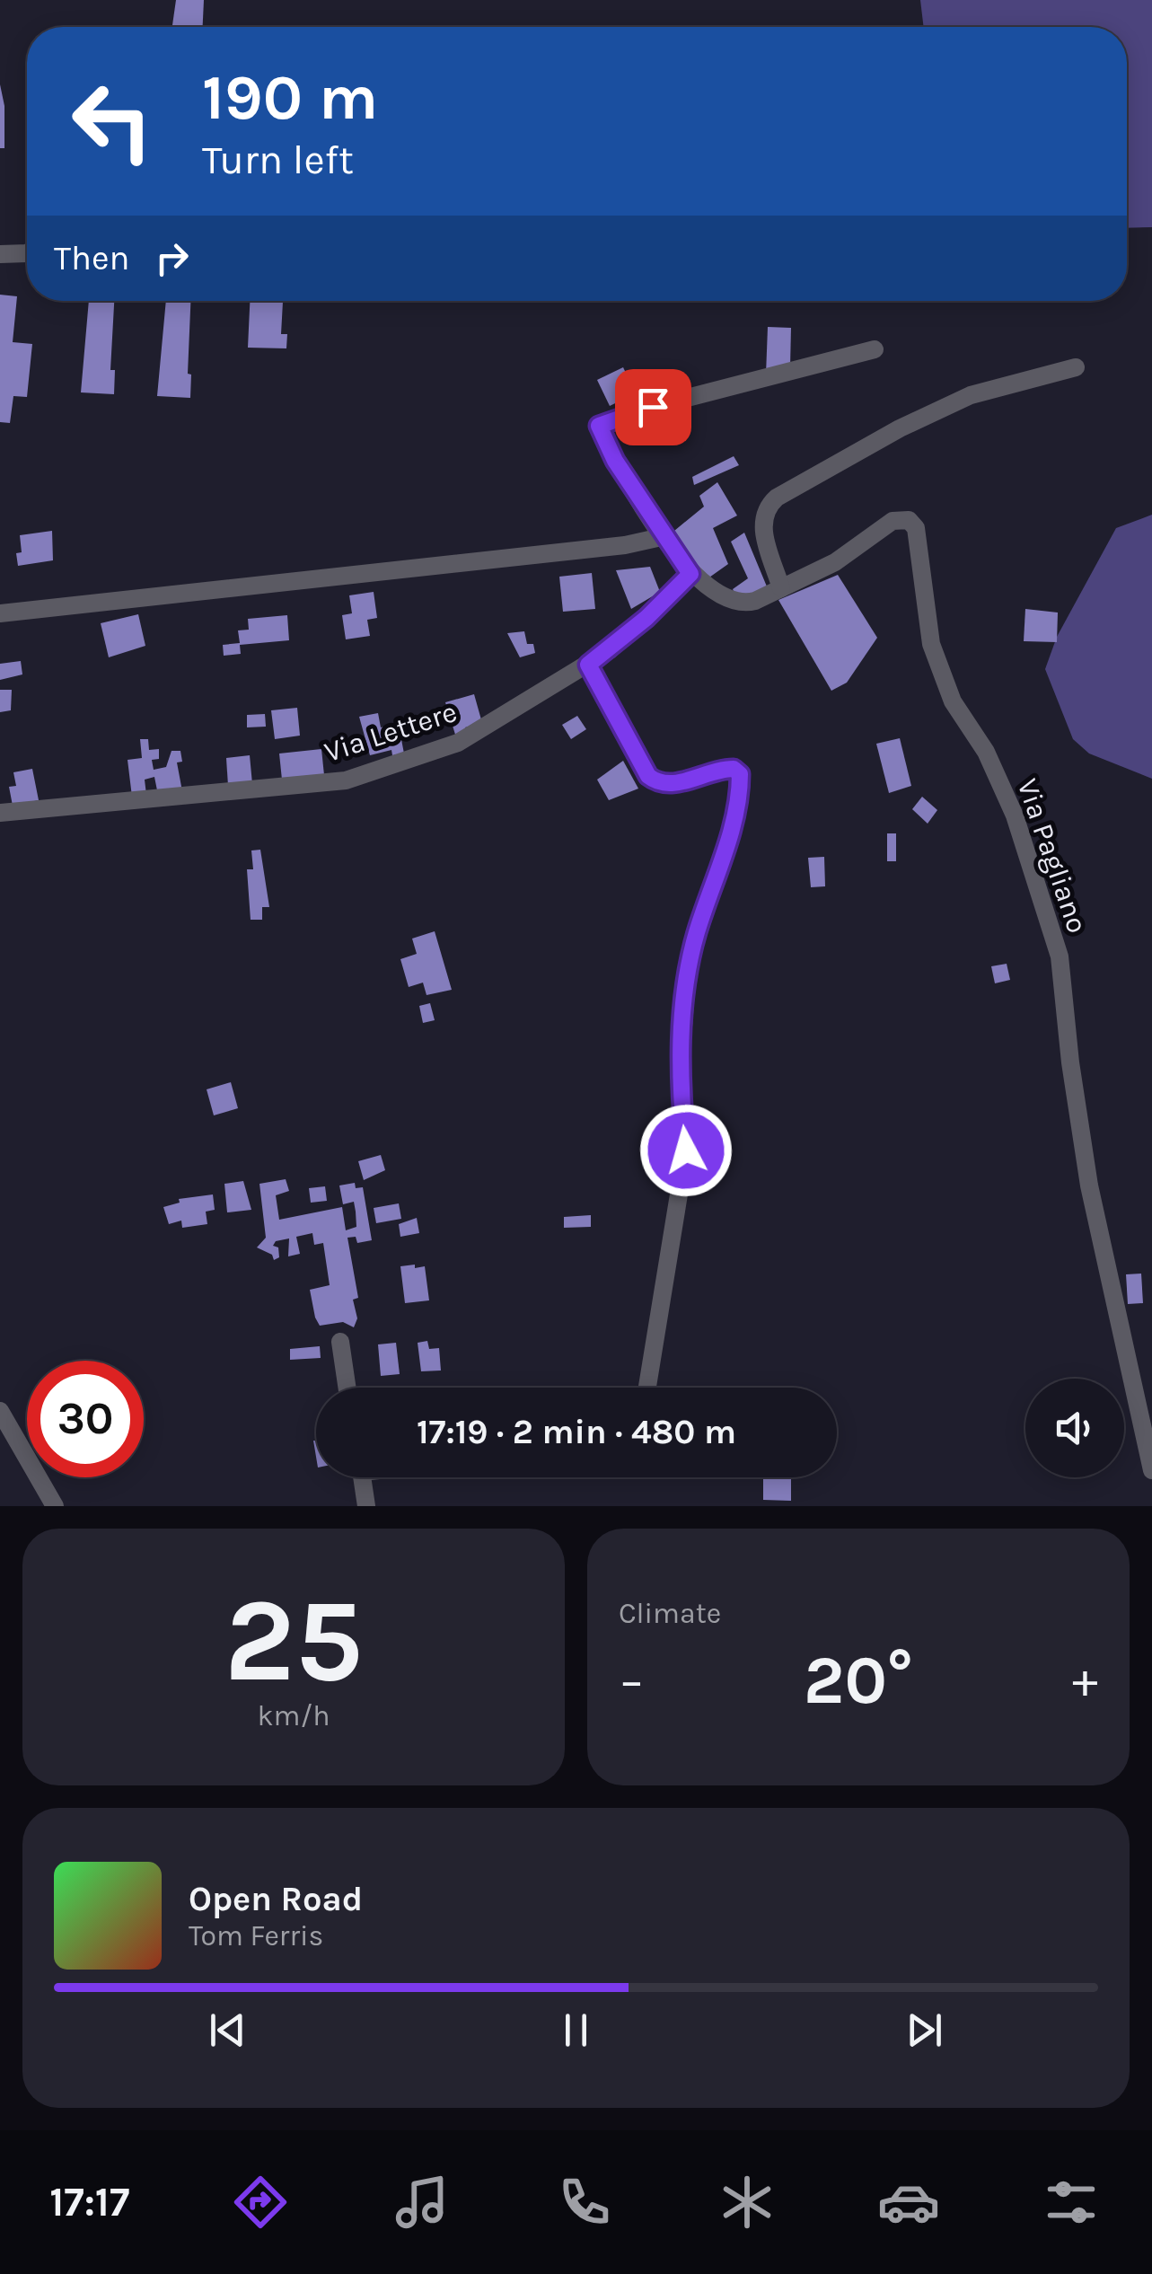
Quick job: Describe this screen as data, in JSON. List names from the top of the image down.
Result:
{
  "streets": {
    "street": ["Via Lettere", "Via Pagliano"]
  },
  "crossings": [
    ["Via Lettere", "Via Pagliano"]
  ],
  "page": {
    "turn": ["190 m", "Turn left"],
    "then": "Then",
    "limit": "30",
    "trip": "17:19 · 2 min · 480 m",
    "tile": [
      ["25", "km/h"],
      "Climate"
    ],
    "heat": ["−", "20°", "+"],
    "song": ["Open Road", "Tom Ferris"],
    "tabs": "17:17"
  }
}
